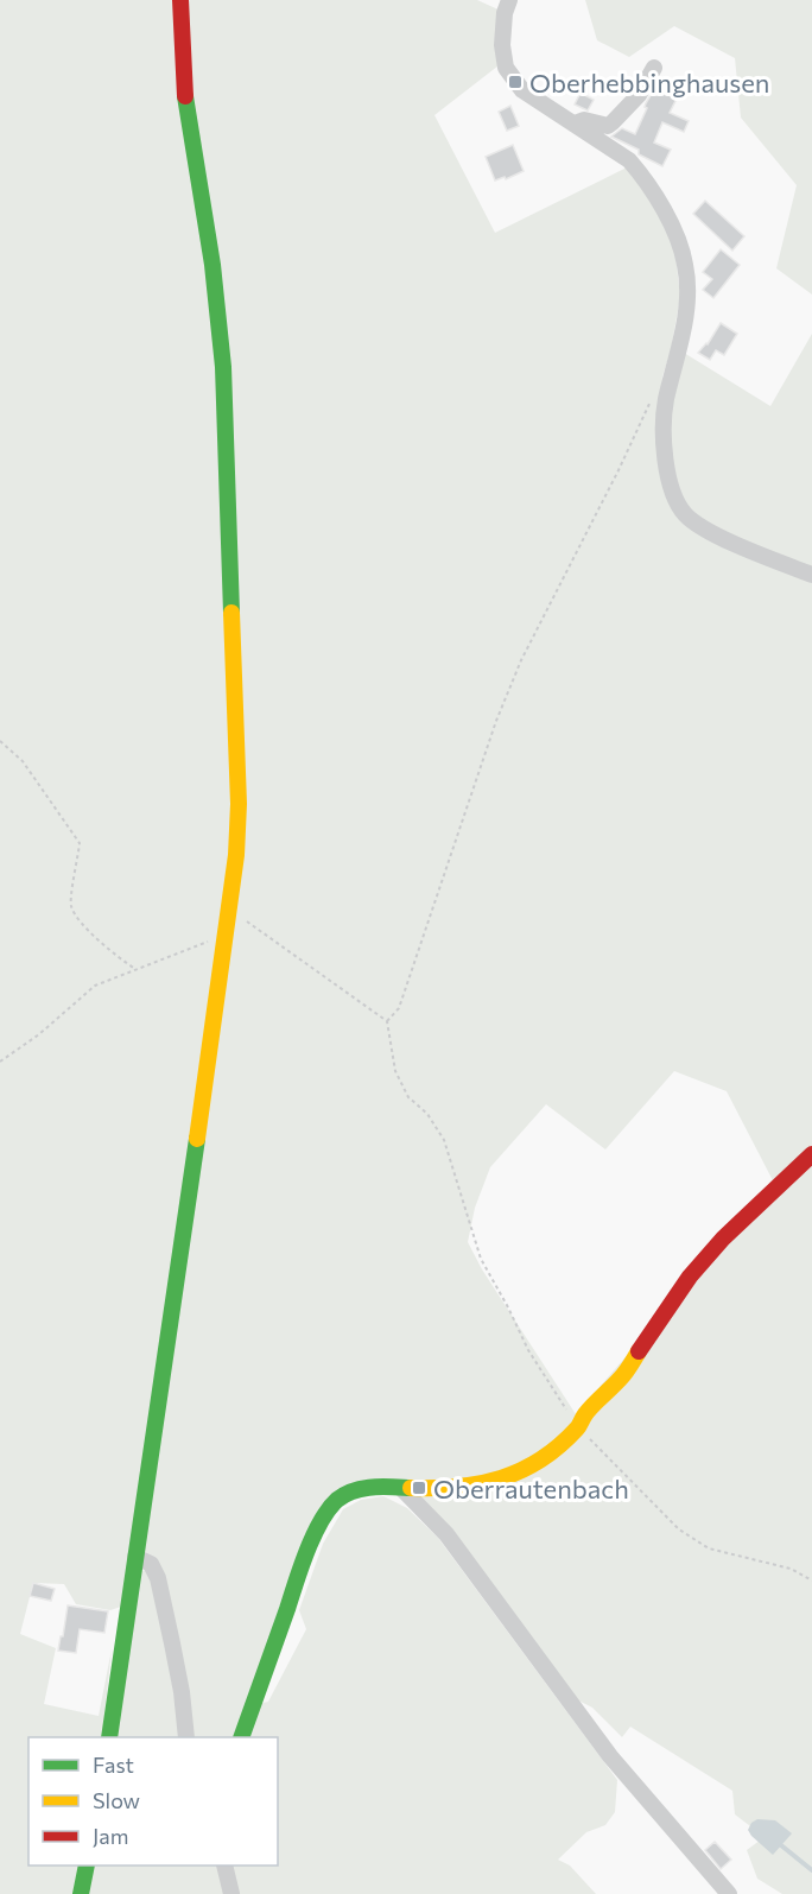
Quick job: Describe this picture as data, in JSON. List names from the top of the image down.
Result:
{
  "places": {
    "transit": ["Oberhebbinghausen", "Oberrautenbach"]
  },
  "legend": ["Fast", "Slow", "Jam"]
}
